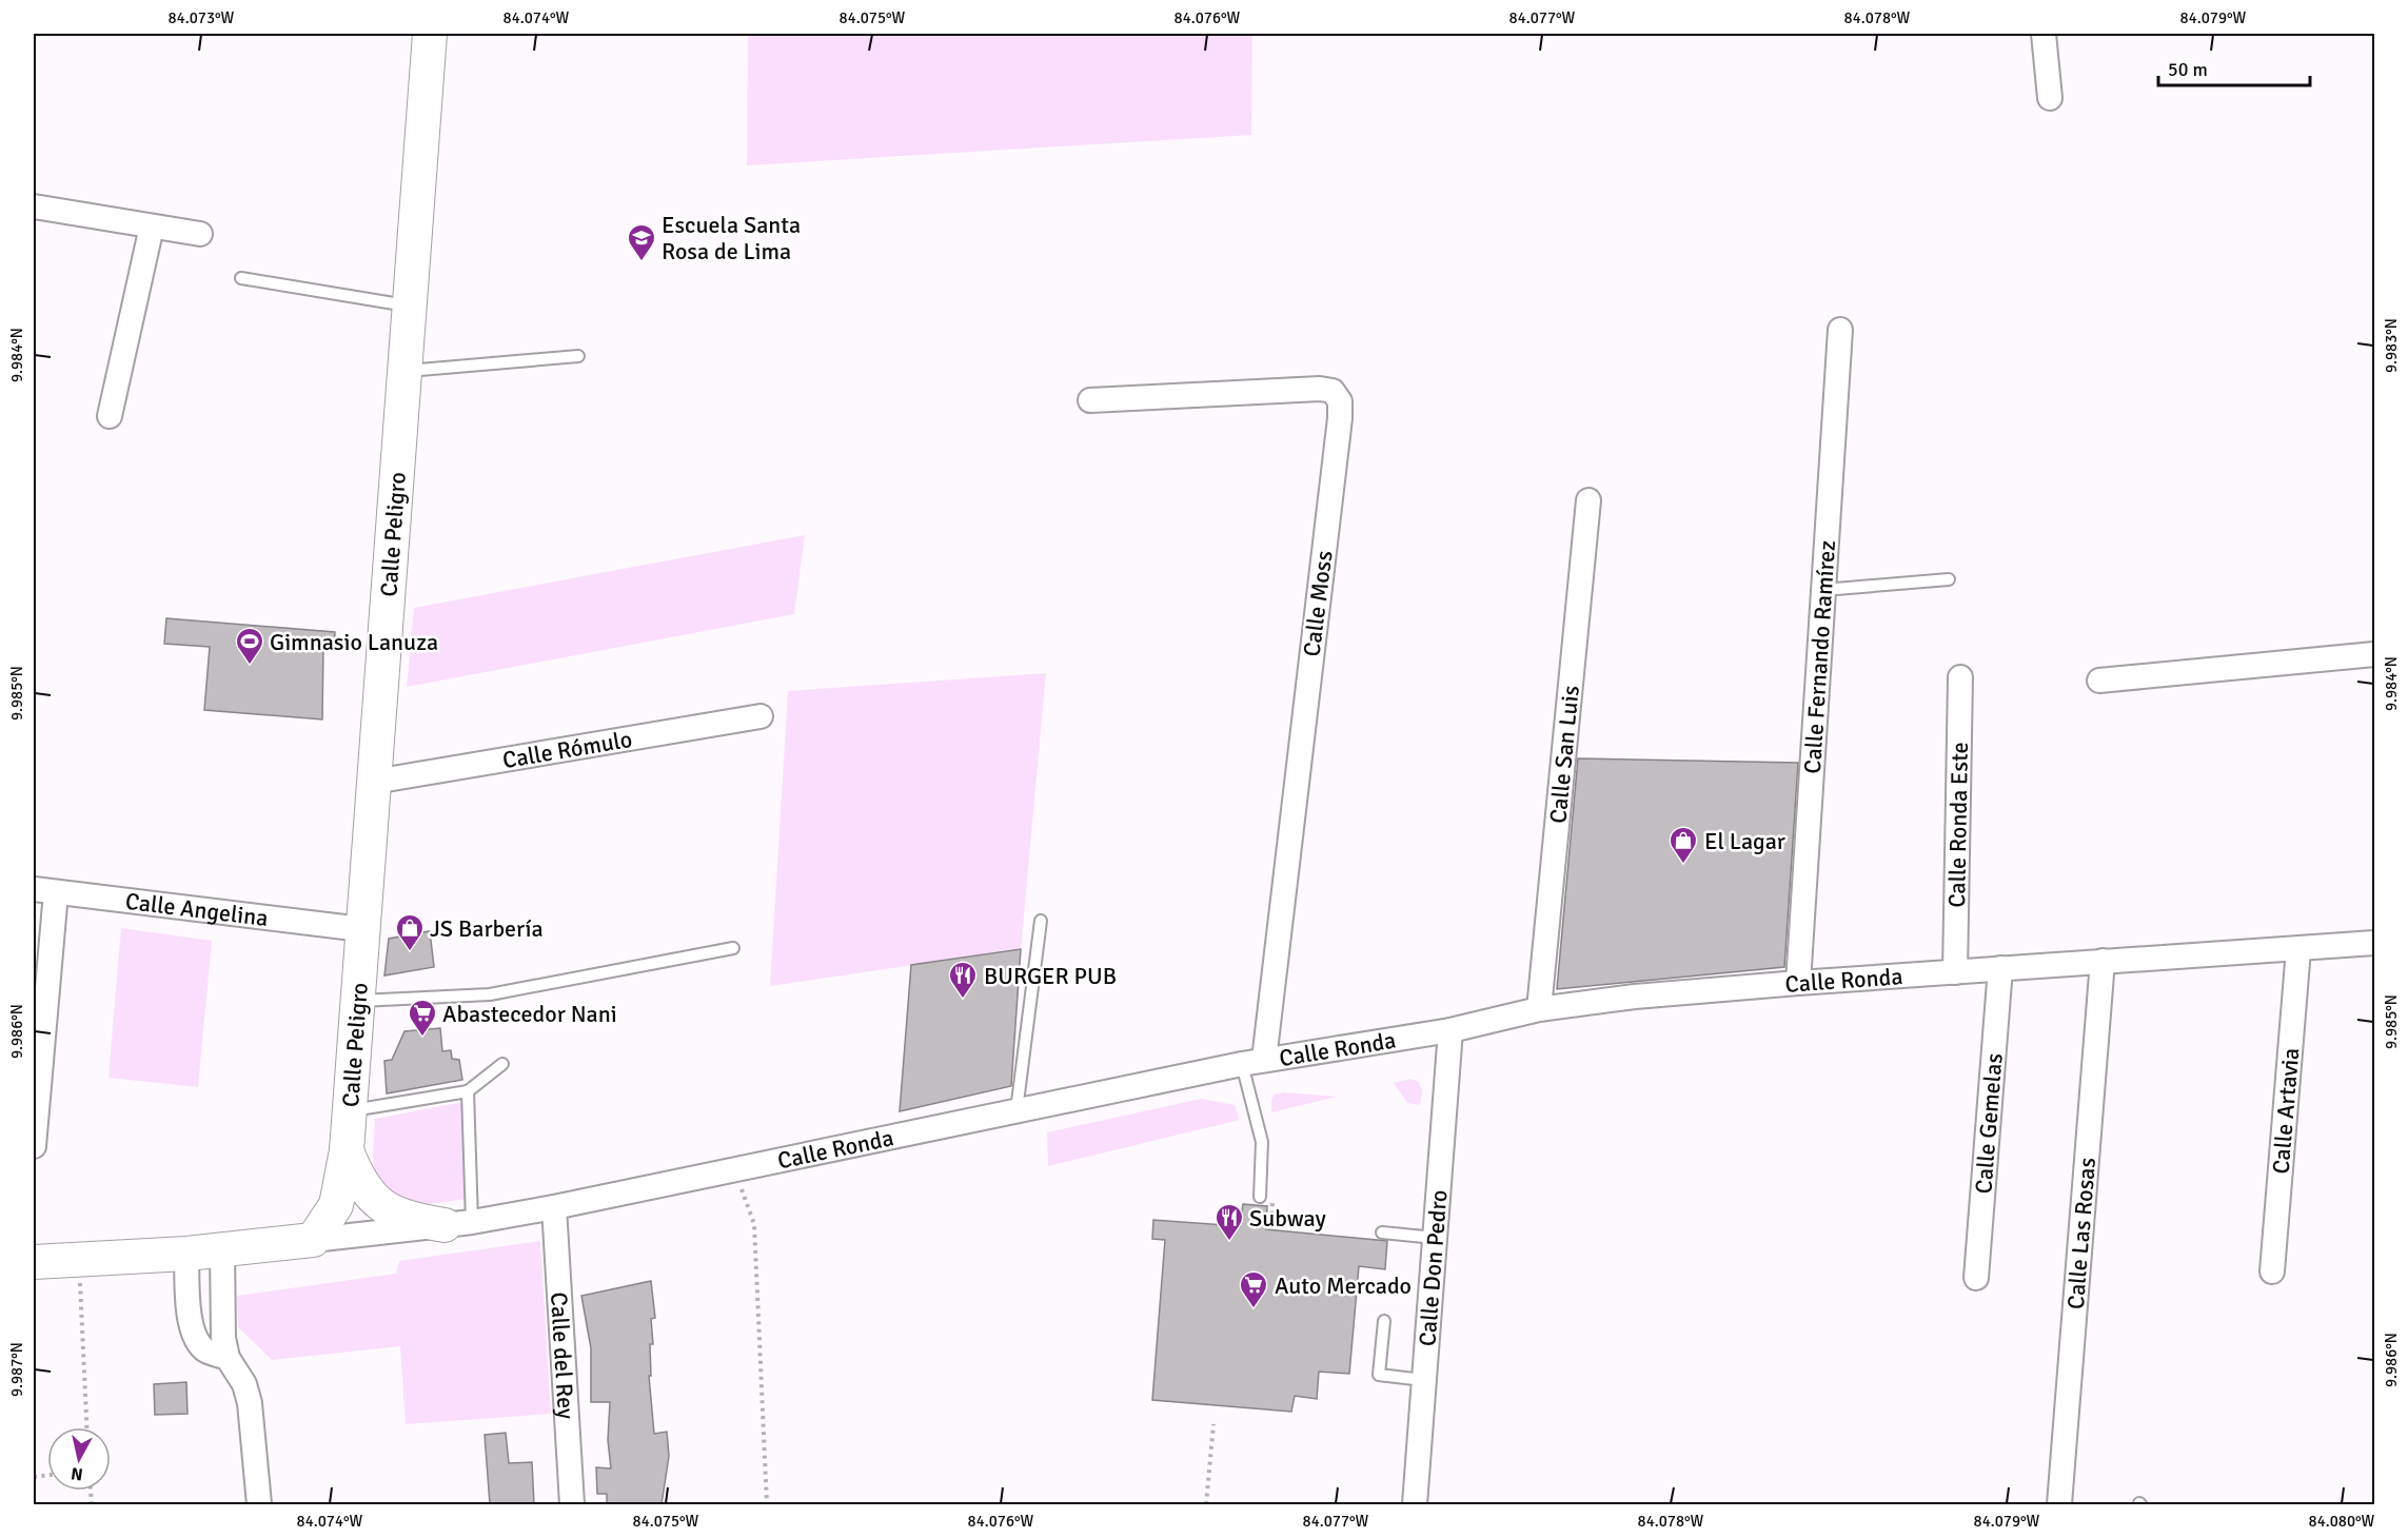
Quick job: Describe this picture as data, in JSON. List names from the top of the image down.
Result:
{
  "streets": {
    "main road": ["Calle Peligro"],
    "street": [
      "Calle Moss",
      "Calle Fernando Ramírez",
      "Calle Rómulo",
      "Calle San Luis",
      "Calle Ronda Este",
      "Calle Angelina",
      "Calle Ronda",
      "Calle Artavia",
      "Calle Gemelas",
      "Calle Las Rosas",
      "Calle Don Pedro",
      "Calle del Rey"
    ]
  },
  "crossings": [
    ["Calle Peligro", "Calle Rómulo"],
    ["Calle Peligro", "Calle Angelina"],
    ["Calle Peligro", "Calle Ronda"],
    ["Calle Moss", "Calle Ronda"],
    ["Calle Fernando Ramírez", "Calle Ronda"],
    ["Calle San Luis", "Calle Ronda"],
    ["Calle Ronda Este", "Calle Ronda"],
    ["Calle Ronda", "Calle Artavia"],
    ["Calle Ronda", "Calle Gemelas"],
    ["Calle Ronda", "Calle Las Rosas"],
    ["Calle Ronda", "Calle Don Pedro"],
    ["Calle Ronda", "Calle del Rey"]
  ],
  "places": {
    "school or university": ["Escuela Santa Rosa de Lima"],
    "sports": ["Gimnasio Lanuza"],
    "shop": ["El Lagar", "JS Barbería"],
    "restaurant": ["BURGER PUB", "Subway"],
    "supermarket": ["Abastecedor Nani", "Auto Mercado"]
  },
  "scale_bar": "50 m",
  "north": "bottom",
  "coordinates": [
    "84.073°W",
    "84.074°W",
    "84.075°W",
    "84.076°W",
    "84.077°W",
    "84.078°W",
    "84.079°W",
    "9.983°N",
    "9.984°N",
    "9.985°N",
    "9.986°N",
    "9.987°N",
    "84.080°W"
  ]
}
